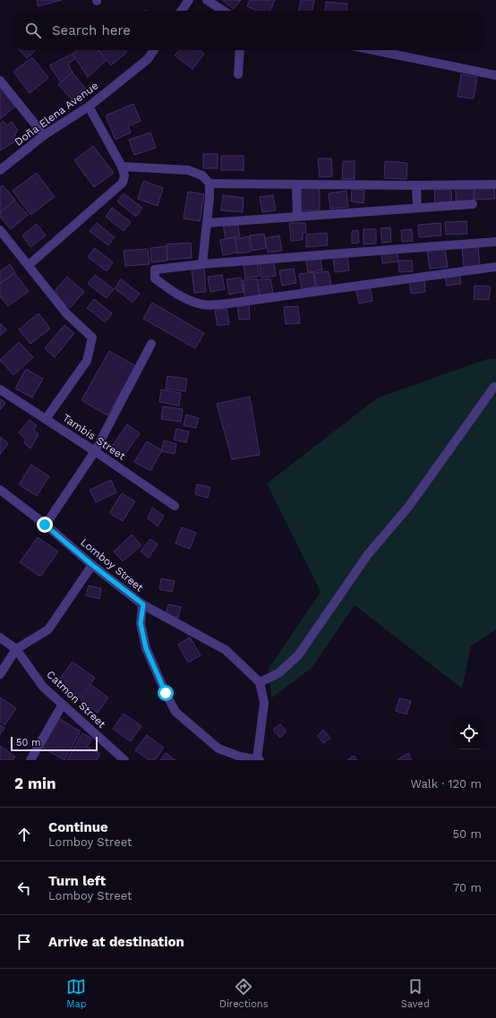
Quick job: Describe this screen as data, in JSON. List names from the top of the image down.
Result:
{
  "streets": {
    "street": [
      "Doña Elena Avenue",
      "Tambis Street",
      "Lomboy Street",
      "Catmon Street"
    ]
  },
  "scale_bar": "50 m",
  "page": {
    "search": "Search here",
    "scale": "50 m",
    "heading": ["2 min", "Walk · 120 m"],
    "list": [
      ["Continue", "Lomboy Street", "50 m"],
      ["Turn left", "Lomboy Street", "70 m"],
      "Arrive at destination"
    ],
    "nav": ["Map", "Directions", "Saved"]
  }
}
